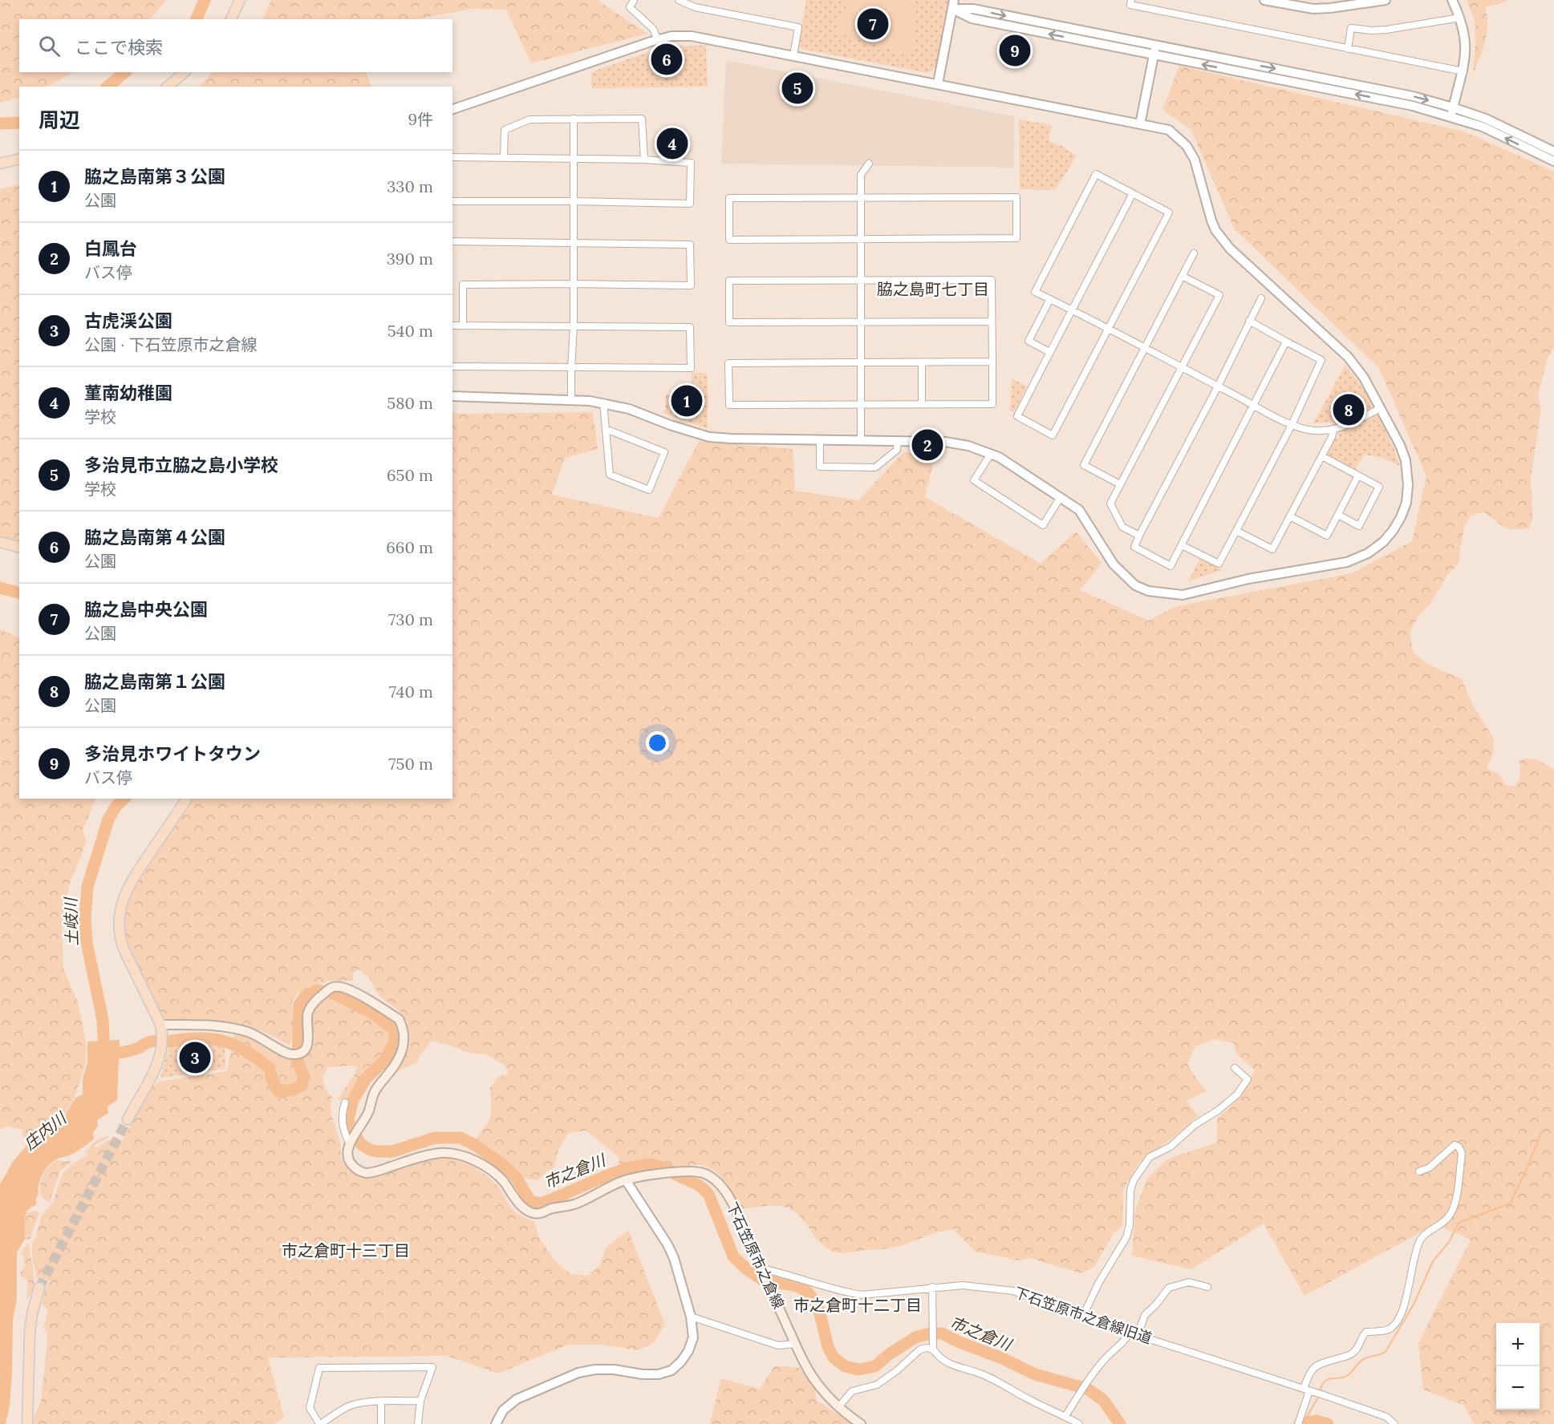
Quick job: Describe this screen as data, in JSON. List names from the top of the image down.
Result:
{
  "streets": {
    "main road": ["下石笠原市之倉線"],
    "street": ["下石笠原市之倉線旧道"]
  },
  "crossings": [
    ["下石笠原市之倉線", "下石笠原市之倉線旧道"]
  ],
  "districts": ["脇之島町七丁目", "市之倉町十三丁目", "市之倉町十二丁目"],
  "water": ["土岐川", "庄内川", "市之倉川"],
  "page": {
    "pins": [
      "7",
      "9",
      "6",
      "5",
      "4",
      "1",
      "8",
      "2",
      "3"
    ],
    "search": "ここで検索",
    "heading": ["周辺", "9件"],
    "list": [
      {
        "mark": "1",
        "name": "脇之島南第３公園",
        "note": "公園",
        "value": "330 m"
      },
      {
        "mark": "2",
        "name": "白鳳台",
        "note": "バス停",
        "value": "390 m"
      },
      {
        "mark": "3",
        "name": "古虎渓公園",
        "note": "公園 · 下石笠原市之倉線",
        "value": "540 m"
      },
      {
        "mark": "4",
        "name": "菫南幼稚園",
        "note": "学校",
        "value": "580 m"
      },
      {
        "mark": "5",
        "name": "多治見市立脇之島小学校",
        "note": "学校",
        "value": "650 m"
      },
      {
        "mark": "6",
        "name": "脇之島南第４公園",
        "note": "公園",
        "value": "660 m"
      },
      {
        "mark": "7",
        "name": "脇之島中央公園",
        "note": "公園",
        "value": "730 m"
      },
      {
        "mark": "8",
        "name": "脇之島南第１公園",
        "note": "公園",
        "value": "740 m"
      },
      {
        "mark": "9",
        "name": "多治見ホワイトタウン",
        "note": "バス停",
        "value": "750 m"
      }
    ],
    "map_buttons": ["+", "−"]
  }
}
